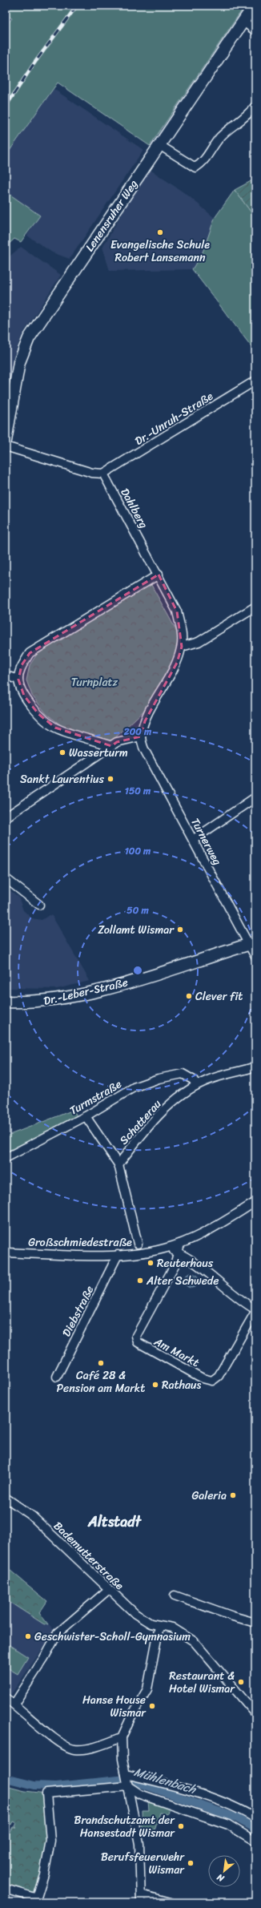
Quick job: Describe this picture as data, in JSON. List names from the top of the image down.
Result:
{
  "streets": {
    "street": [
      "Lenensruher Weg",
      "Dr.-Unruh-Straße",
      "Dahlberg",
      "Turnerweg",
      "Dr.-Leber-Straße",
      "Turmstraße",
      "Schatterau",
      "Großschmiedestraße",
      "Diebstraße",
      "Am Markt",
      "Bademutterstraße"
    ]
  },
  "crossings": [
    ["Dr.-Unruh-Straße", "Dahlberg"],
    ["Turnerweg", "Dr.-Leber-Straße"],
    ["Turmstraße", "Schatterau"],
    ["Großschmiedestraße", "Diebstraße"],
    ["Großschmiedestraße", "Am Markt"]
  ],
  "districts": ["Altstadt"],
  "water": ["Mühlenbach"],
  "parks": ["Turnplatz"],
  "places": [
    "Evangelische Schule Robert Lansemann",
    "Wasserturm",
    "Sankt Laurentius",
    "Zollamt Wismar",
    "Clever fit",
    "Reuterhaus",
    "Alter Schwede",
    "Café 28 & Pension am Markt",
    "Rathaus",
    "Galeria",
    "Geschwister-Scholl-Gymnasium",
    "Restaurant & Hotel Wismar",
    "Hanse House Wismar",
    "Brandschutzamt der Hansestadt Wismar",
    "Berufsfeuerwehr Wismar"
  ],
  "north": "bottom left",
  "rings": [
    "200 m",
    "150 m",
    "100 m",
    "50 m"
  ]
}
